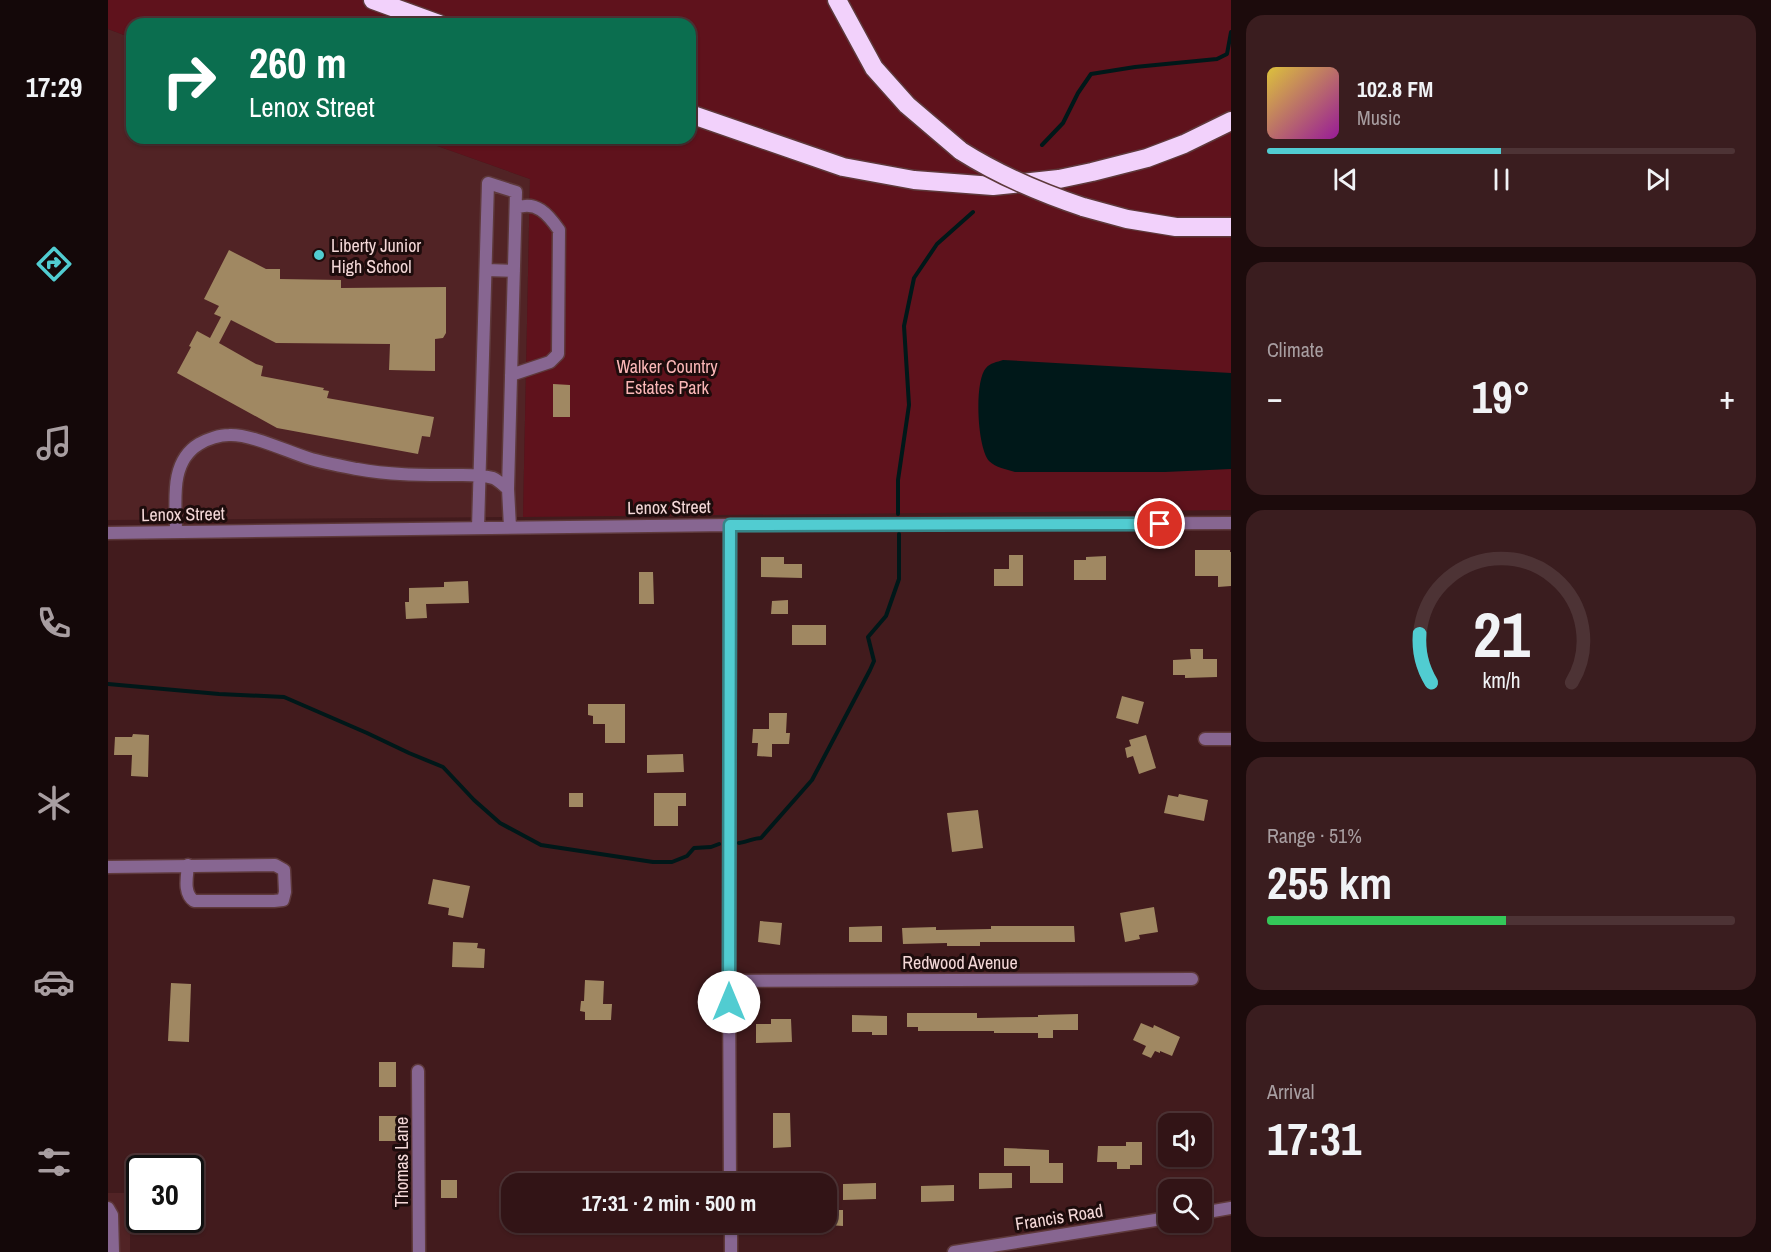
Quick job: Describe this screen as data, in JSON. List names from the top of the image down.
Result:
{
  "streets": {
    "street": [
      "Lenox Street",
      "Redwood Avenue",
      "Thomas Lane",
      "Francis Road"
    ]
  },
  "parks": ["Walker Country Estates Park"],
  "places": ["Liberty Junior High School"],
  "page": {
    "tabs": "17:29",
    "turn": ["260 m", "Lenox Street"],
    "song": ["102.8 FM", "Music"],
    "tile": [
      "Climate",
      ["Range · 51%", "255 km"],
      ["Arrival", "17:31"]
    ],
    "heat": ["−", "19°", "+"],
    "limit": "30",
    "trip": "17:31 · 2 min · 500 m",
    "gauge": ["21", "km/h"]
  }
}
